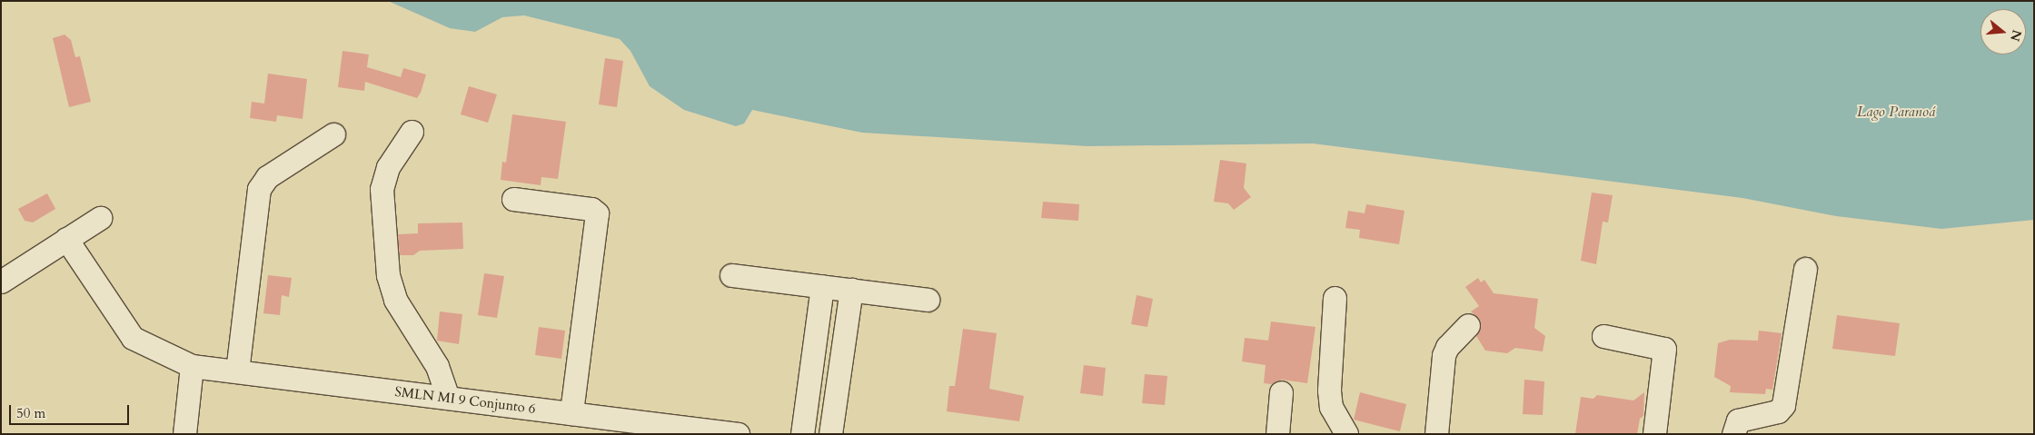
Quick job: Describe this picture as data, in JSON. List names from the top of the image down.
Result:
{
  "streets": {
    "street": ["SMLN MI 9 Conjunto 6"]
  },
  "water": ["Lago Paranoá"],
  "scale_bar": "50 m",
  "north": "right"
}
